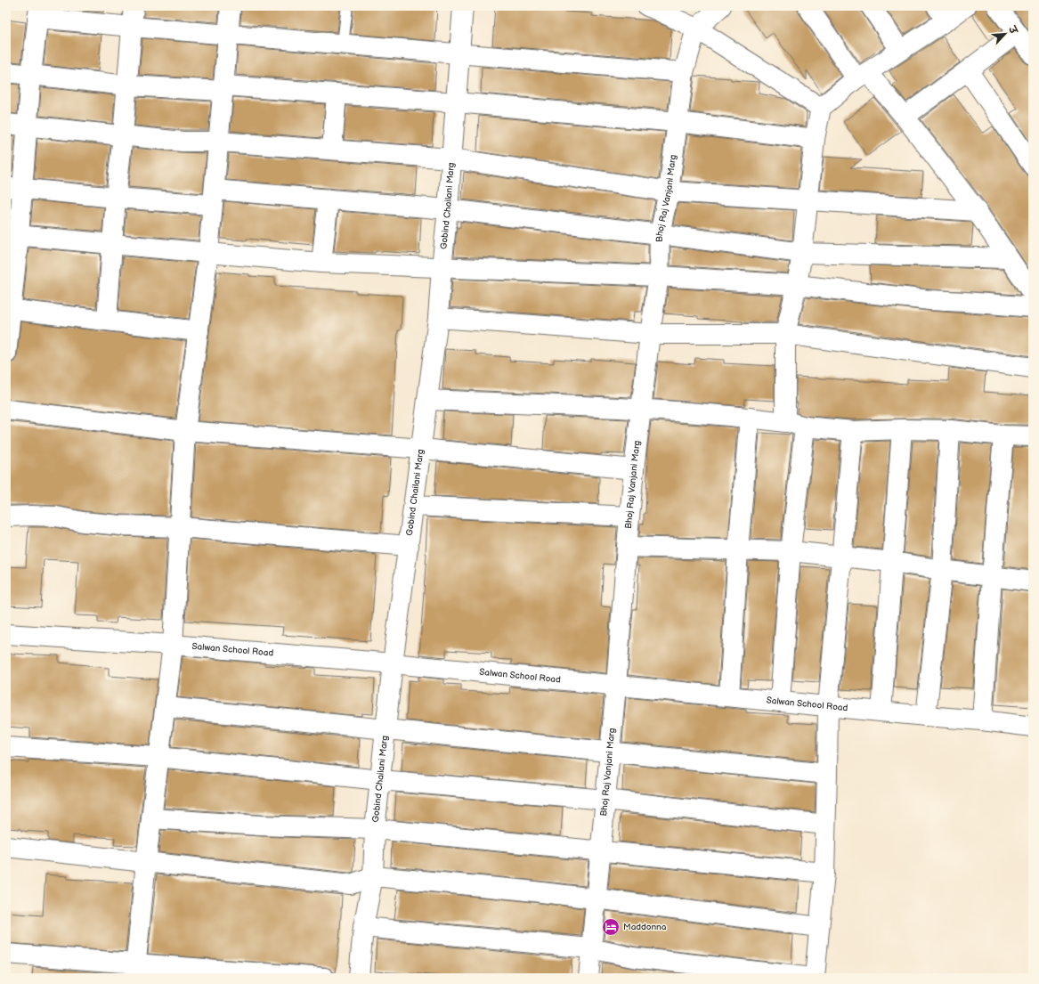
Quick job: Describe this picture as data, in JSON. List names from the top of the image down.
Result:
{
  "streets": {
    "street": ["Bhoj Raj Vanjani Marg", "Gobind Chailani Marg", "Salwan School Road"]
  },
  "crossings": [
    ["Bhoj Raj Vanjani Marg", "Salwan School Road"],
    ["Gobind Chailani Marg", "Salwan School Road"]
  ],
  "places": {
    "hotel": ["Maddonna"]
  },
  "north": "top right"
}
